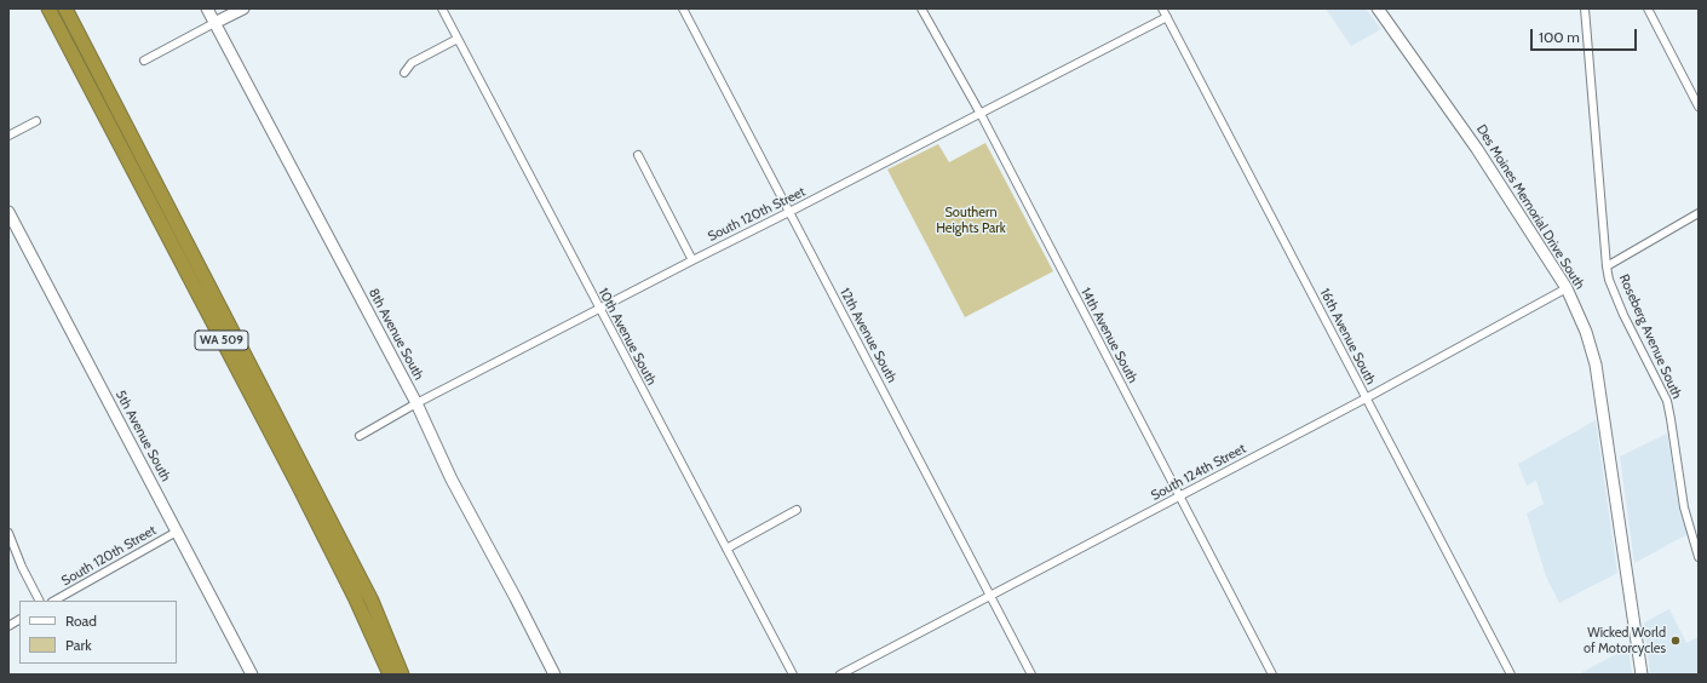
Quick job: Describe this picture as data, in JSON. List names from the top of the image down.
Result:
{
  "streets": {
    "highway": ["WA 509"],
    "street": [
      "Des Moines Memorial Drive South",
      "South 120th Street",
      "8th Avenue South",
      "12th Avenue South",
      "14th Avenue South",
      "10th Avenue South",
      "16th Avenue South",
      "Roseberg Avenue South",
      "5th Avenue South",
      "South 124th Street"
    ]
  },
  "crossings": [
    ["Des Moines Memorial Drive South", "South 124th Street"],
    ["South 120th Street", "8th Avenue South"],
    ["South 120th Street", "12th Avenue South"],
    ["South 120th Street", "14th Avenue South"],
    ["South 120th Street", "10th Avenue South"],
    ["South 120th Street", "16th Avenue South"],
    ["South 120th Street", "5th Avenue South"],
    ["12th Avenue South", "South 124th Street"],
    ["14th Avenue South", "South 124th Street"],
    ["16th Avenue South", "South 124th Street"]
  ],
  "parks": ["Southern Heights Park"],
  "places": ["Wicked World of Motorcycles"],
  "legend": ["Road", "Park"],
  "scale_bar": "100 m"
}
